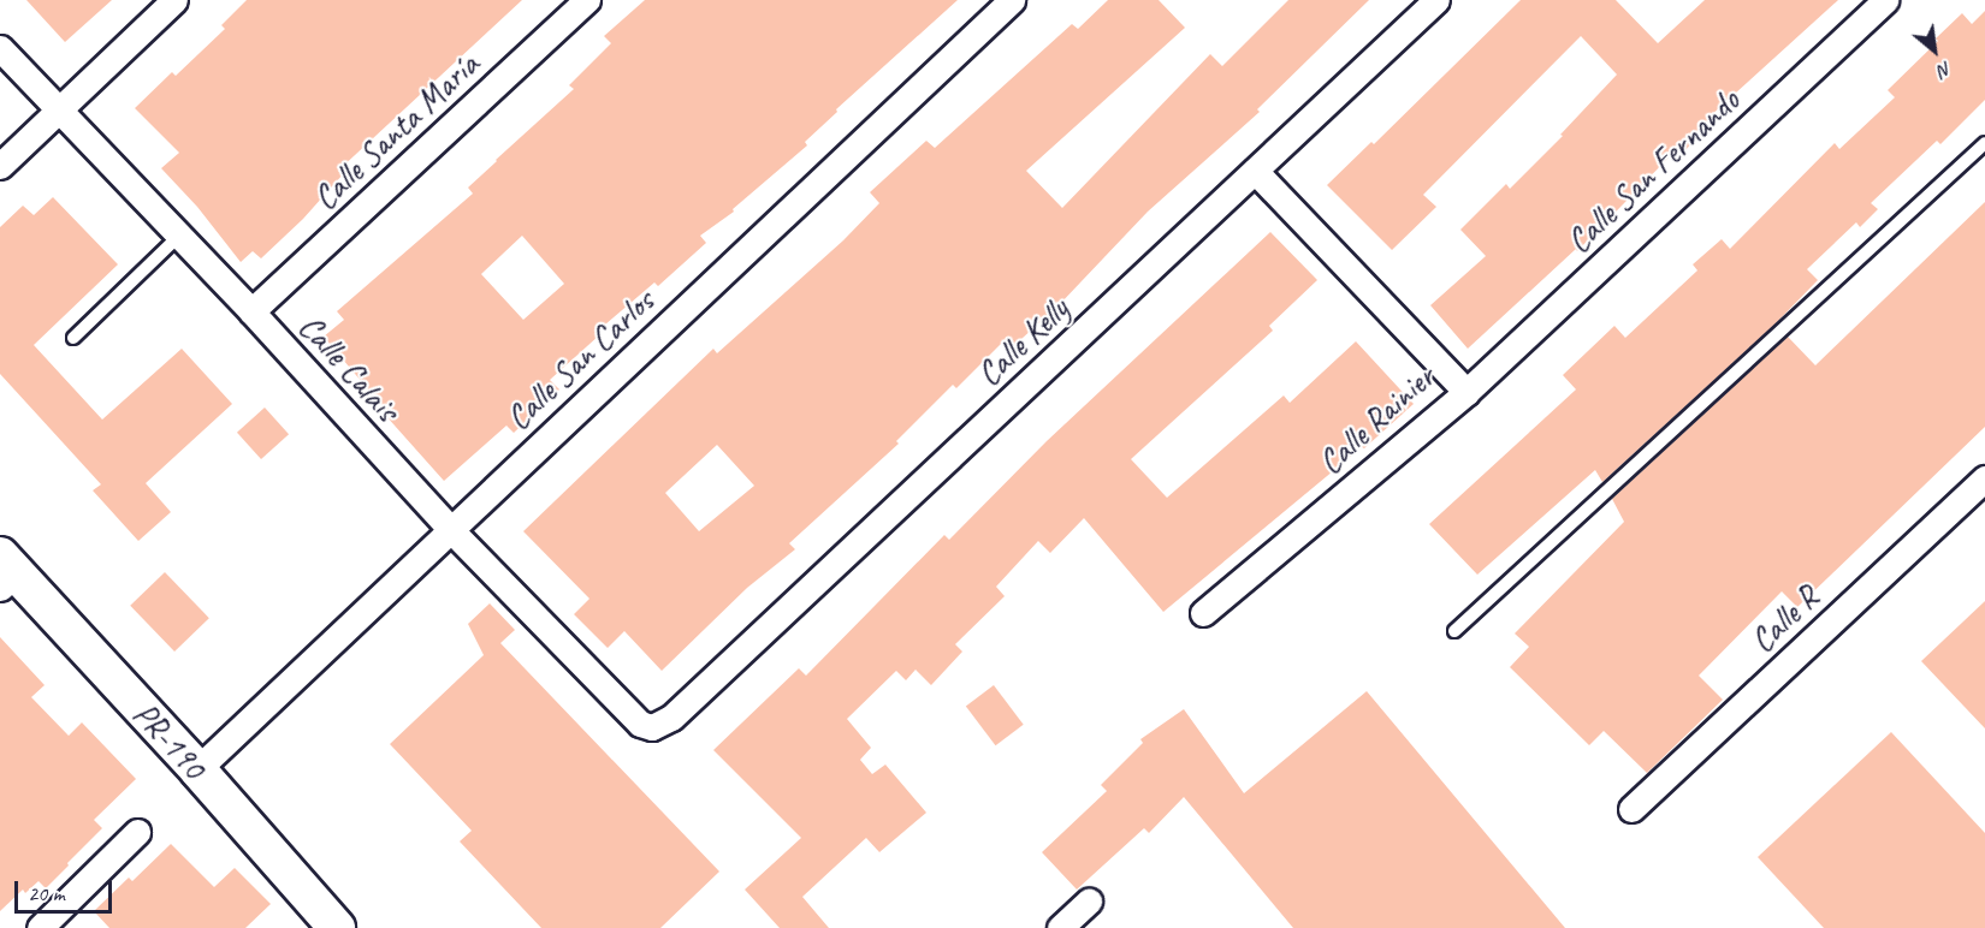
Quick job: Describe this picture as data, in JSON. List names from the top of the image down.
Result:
{
  "streets": {
    "street": [
      "Calle Santa María",
      "Calle San Fernando",
      "Calle Kelly",
      "Calle San Carlos",
      "Calle Calais",
      "Calle Rainier",
      "Calle R",
      "PR-190"
    ]
  },
  "crossings": [
    ["Calle Santa María", "Calle Calais"],
    ["Calle San Fernando", "Calle Rainier"],
    ["Calle Kelly", "Calle Calais"],
    ["Calle Kelly", "Calle Rainier"],
    ["Calle San Carlos", "Calle Calais"],
    ["Calle San Carlos", "PR-190"]
  ],
  "scale_bar": "20 m",
  "north": "bottom right"
}
